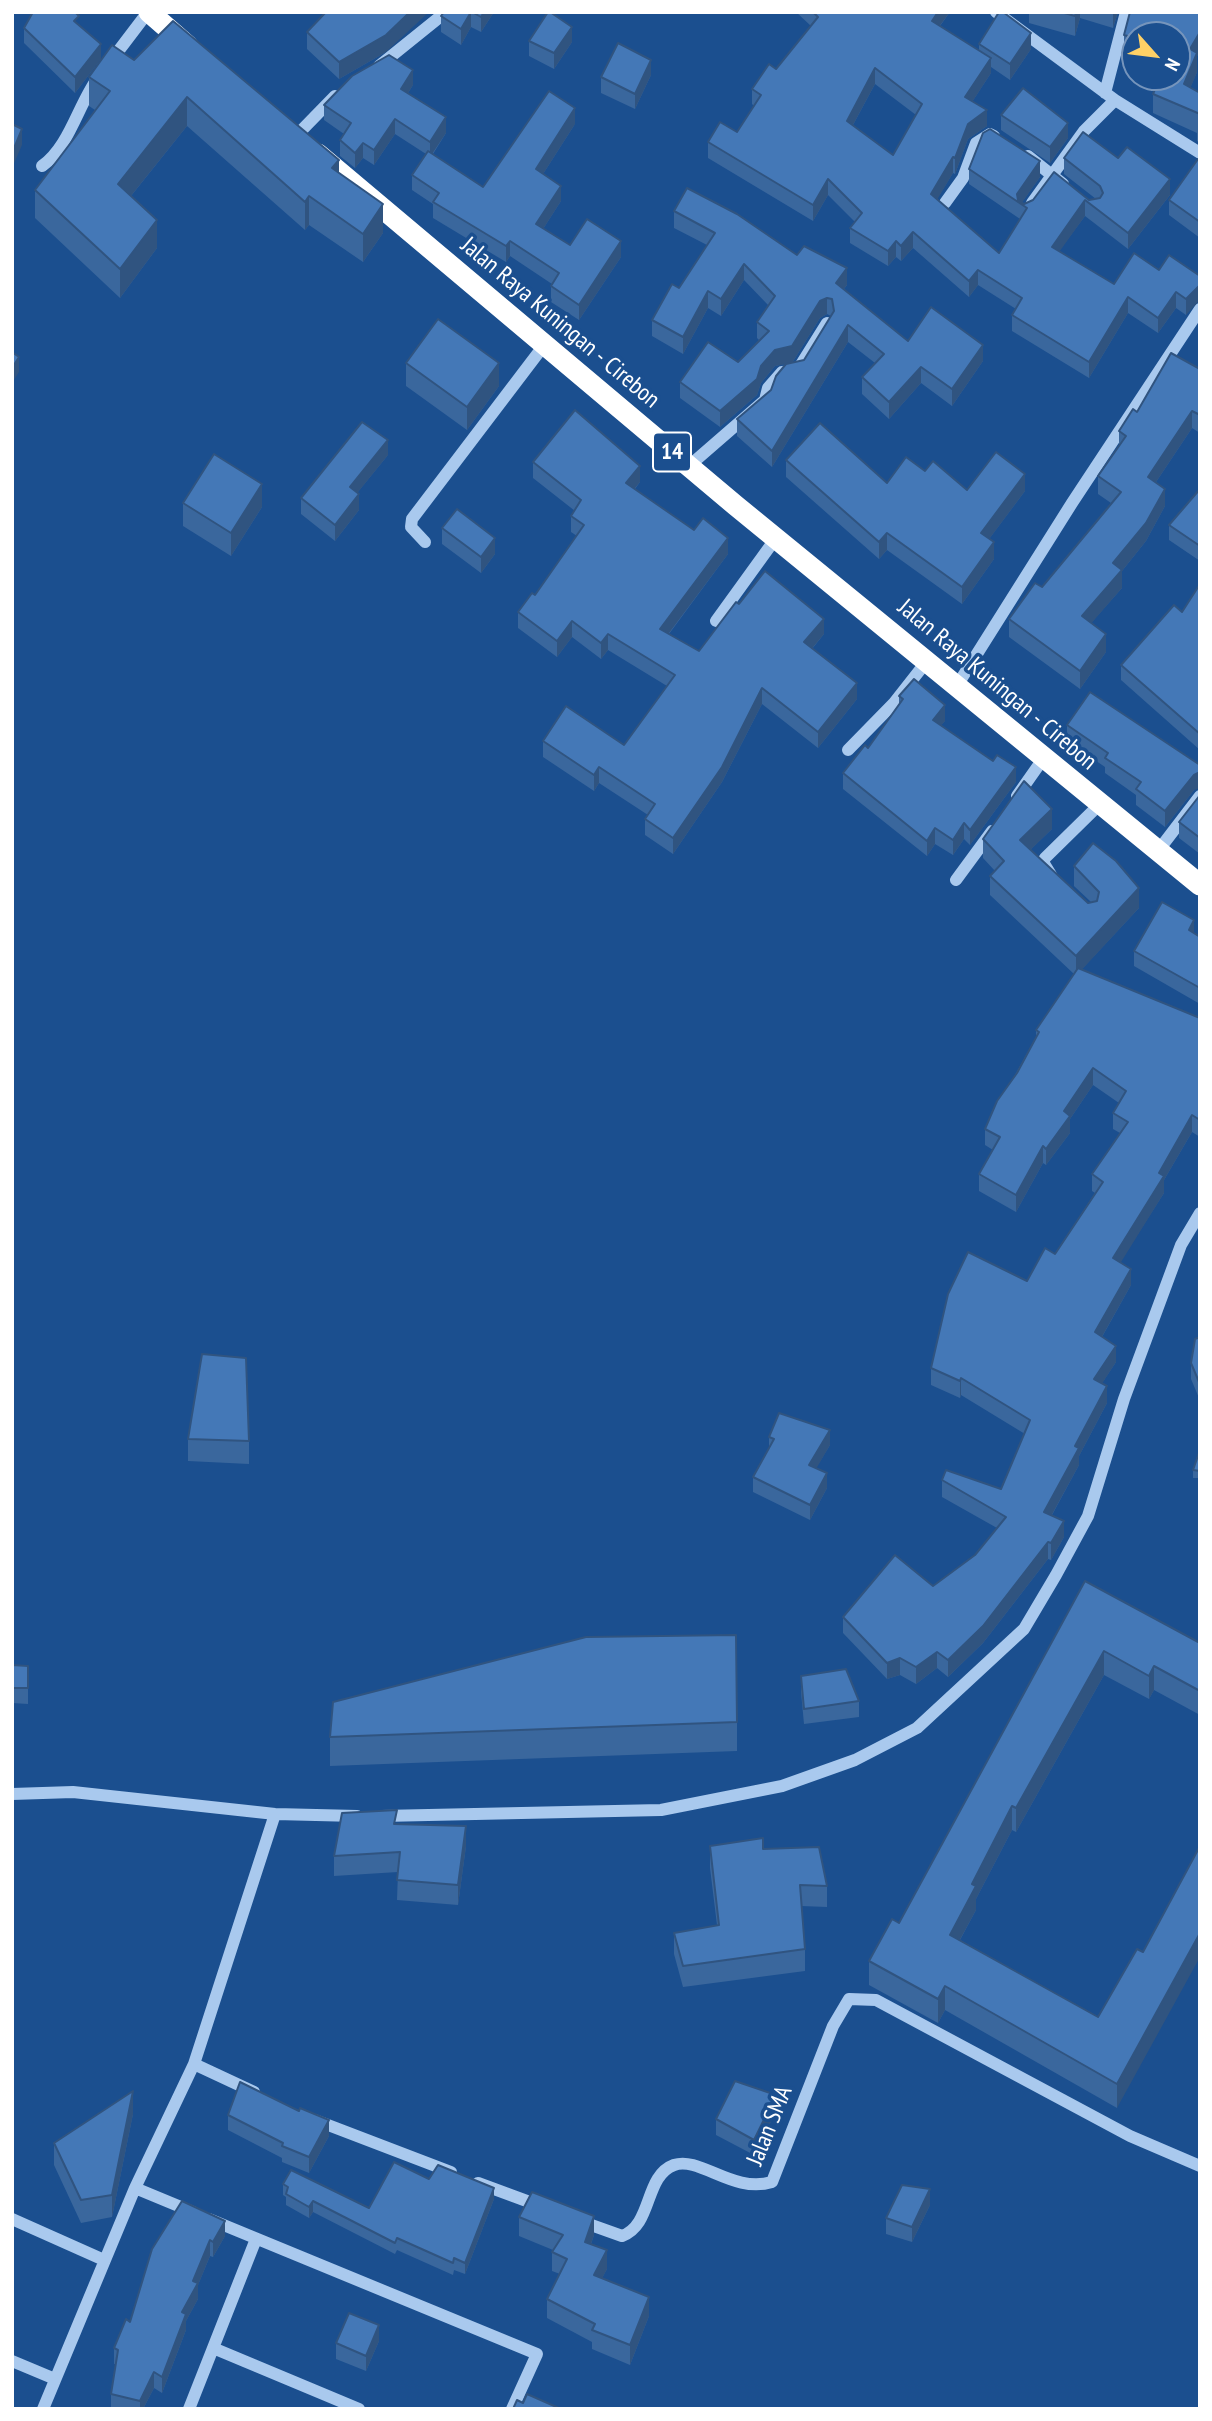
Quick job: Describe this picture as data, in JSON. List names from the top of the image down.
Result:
{
  "streets": {
    "highway": ["Jalan Raya Kuningan - Cirebon", "14"],
    "street": ["Jalan SMA"]
  },
  "north": "bottom right"
}
